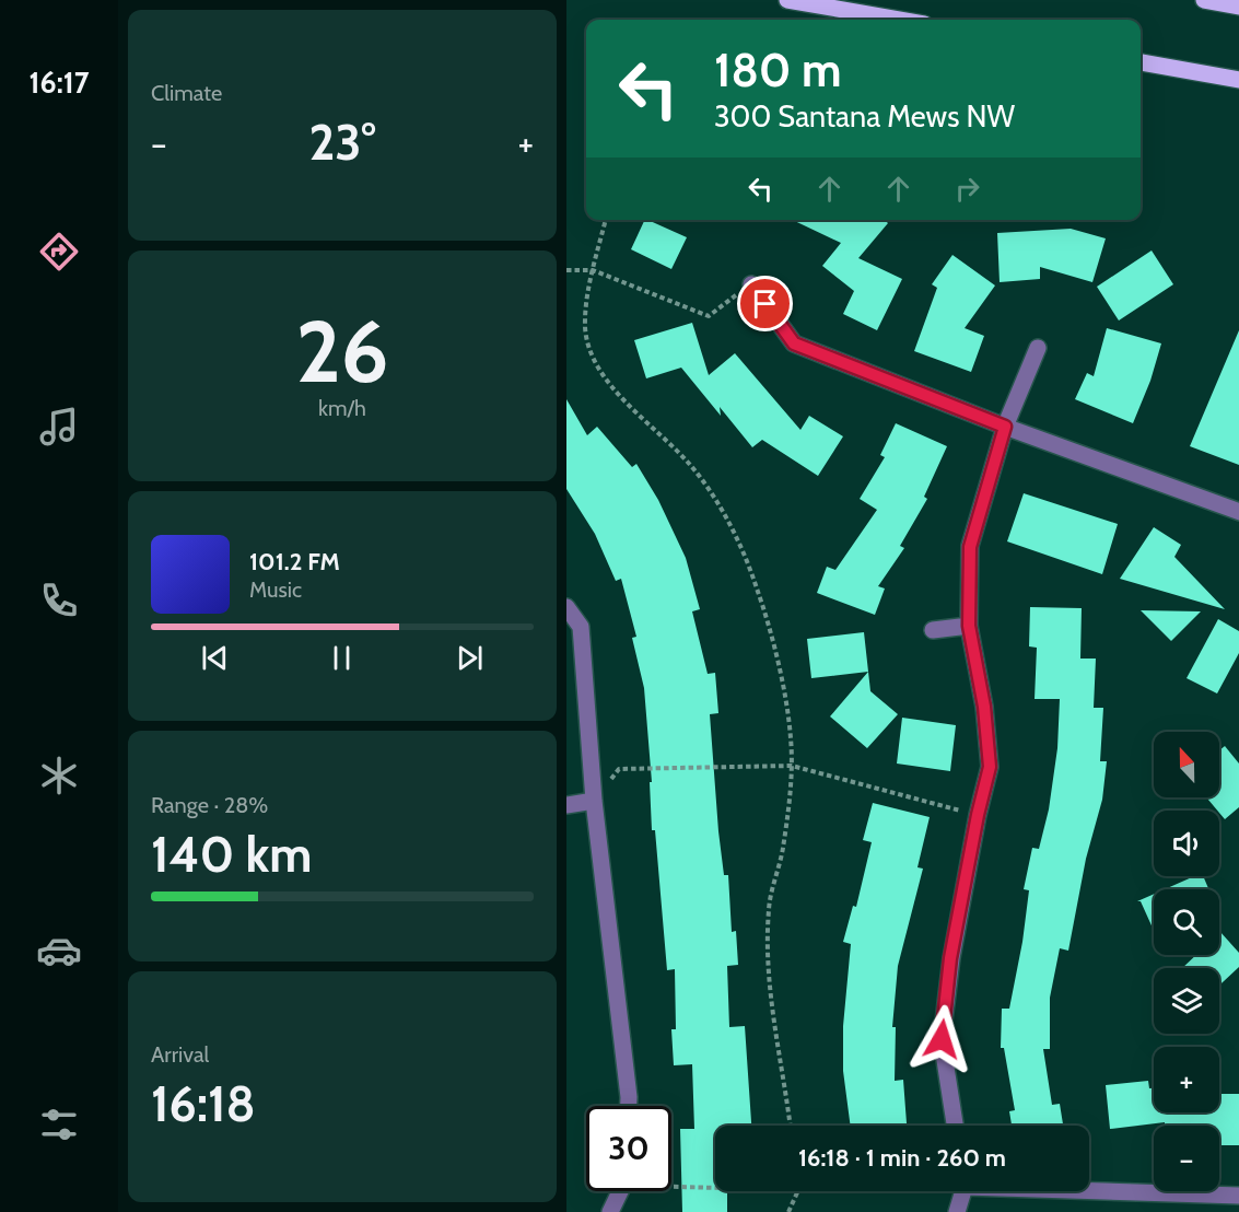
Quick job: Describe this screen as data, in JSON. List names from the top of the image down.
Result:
{
  "north": "top",
  "page": {
    "tabs": "16:17",
    "tile": [
      "Climate",
      ["26", "km/h"],
      ["Range · 28%", "140 km"],
      ["Arrival", "16:18"]
    ],
    "turn": ["180 m", "300 Santana Mews NW"],
    "heat": ["−", "23°", "+"],
    "song": ["101.2 FM", "Music"],
    "map_buttons": ["+", "−"],
    "limit": "30",
    "trip": "16:18 · 1 min · 260 m"
  }
}
